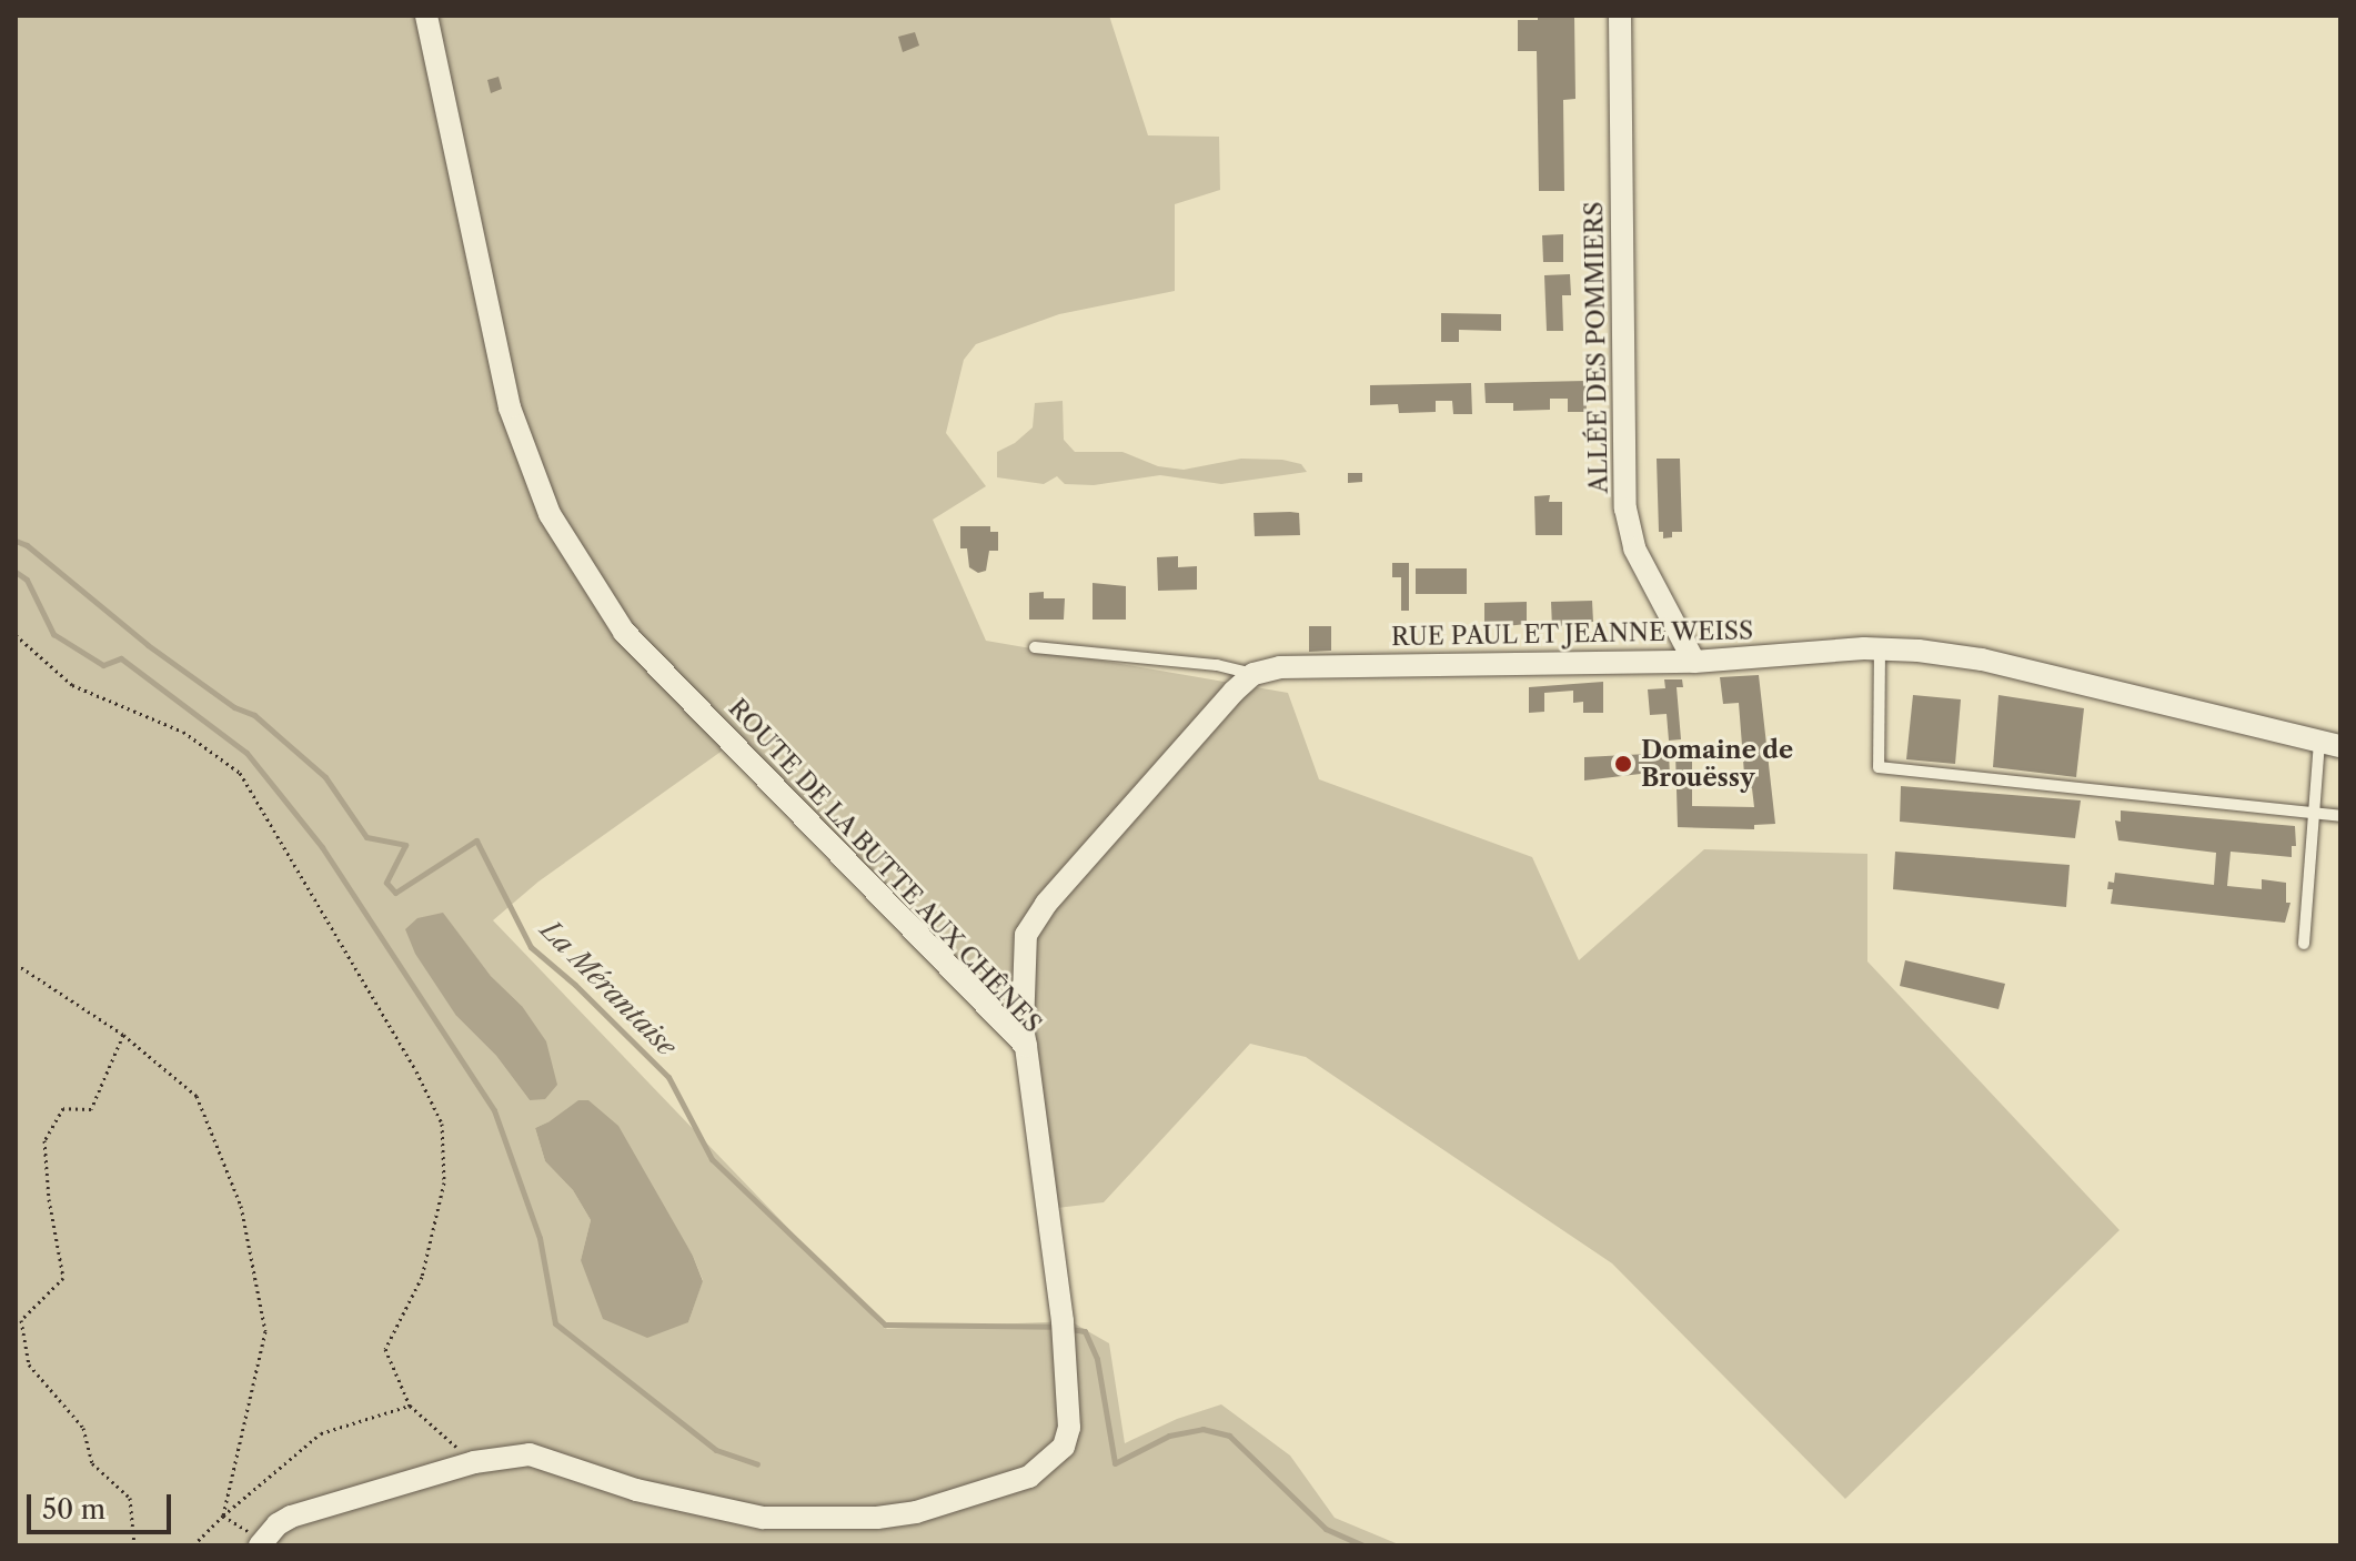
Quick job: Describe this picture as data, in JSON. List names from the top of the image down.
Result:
{
  "streets": {
    "street": ["ALLÉE DES POMMIERS", "RUE PAUL ET JEANNE WEISS", "ROUTE DE LA BUTTE AUX CHÊNES"]
  },
  "crossings": [
    ["ALLÉE DES POMMIERS", "RUE PAUL ET JEANNE WEISS"]
  ],
  "water": ["La Mérantaise"],
  "places": ["Domaine de Brouëssy"],
  "scale_bar": "50 m"
}
